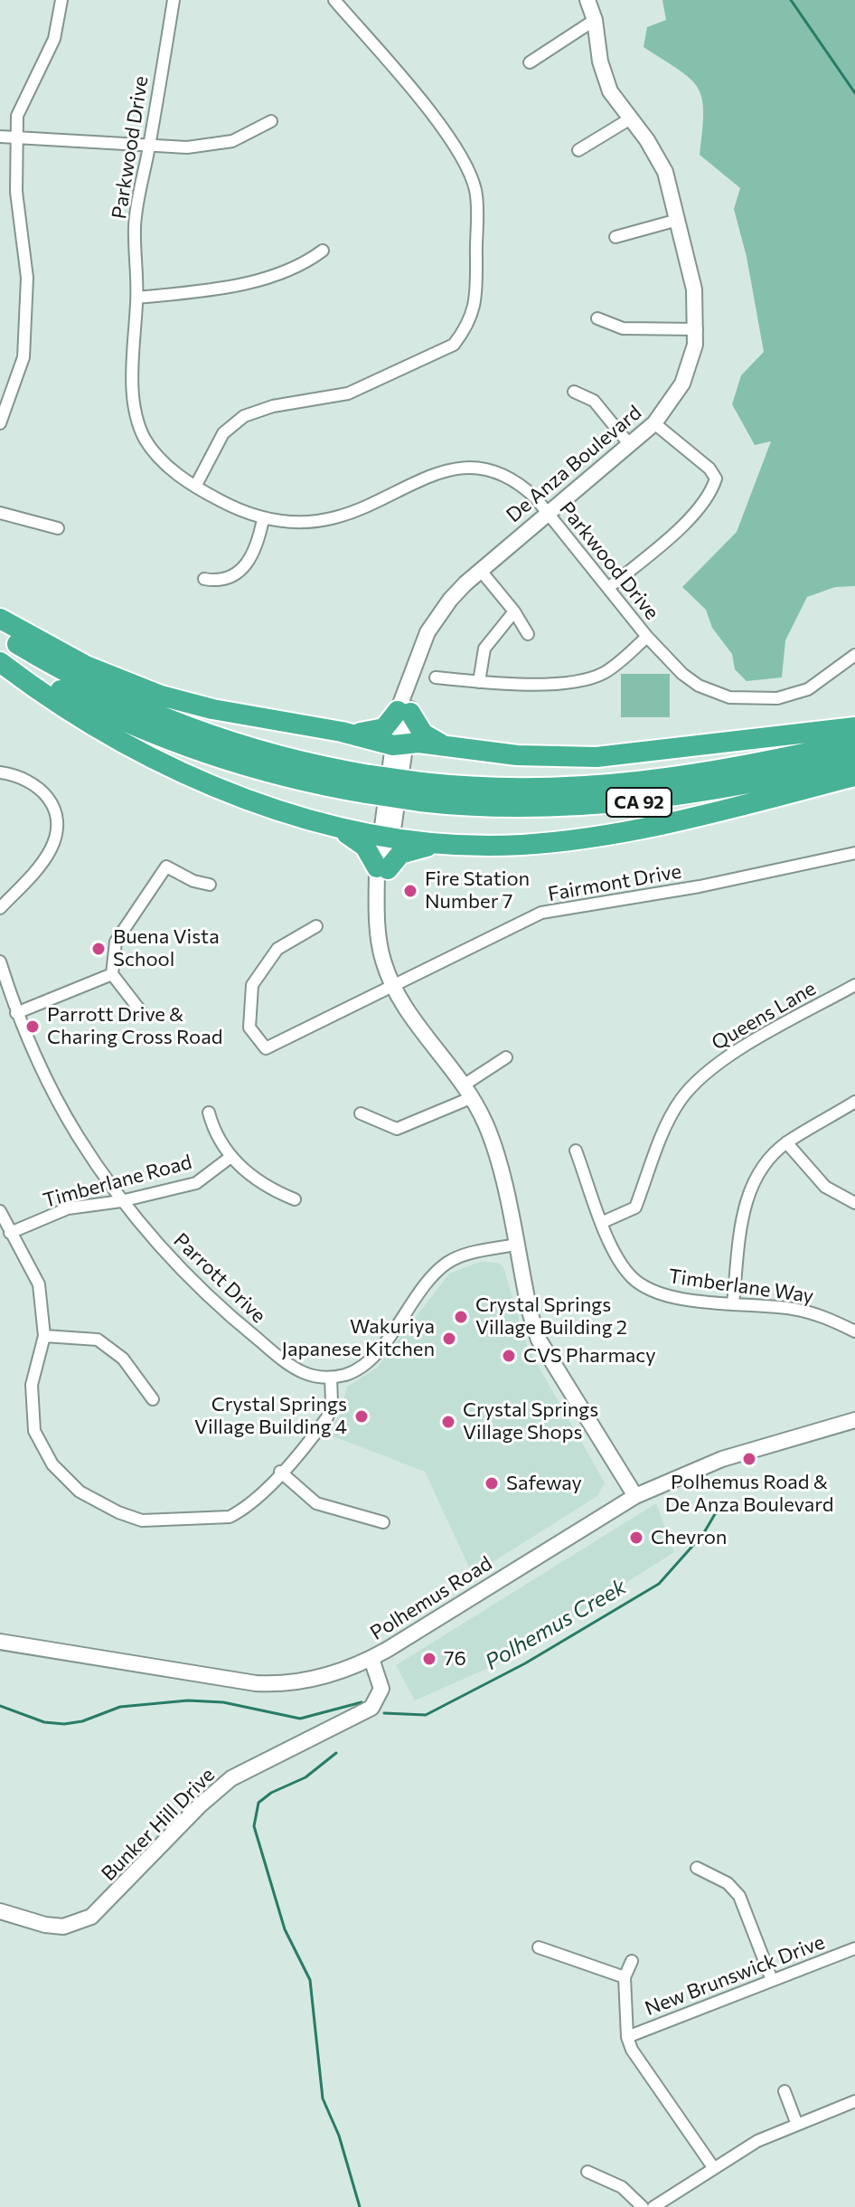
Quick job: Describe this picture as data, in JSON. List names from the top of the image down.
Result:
{
  "streets": {
    "highway": ["CA 92"],
    "street": [
      "Parkwood Drive",
      "De Anza Boulevard",
      "Fairmont Drive",
      "Queens Lane",
      "Timberlane Road",
      "Parrott Drive",
      "Timberlane Way",
      "Polhemus Road",
      "Bunker Hill Drive",
      "New Brunswick Drive"
    ]
  },
  "crossings": [
    ["Parkwood Drive", "De Anza Boulevard"],
    ["De Anza Boulevard", "Fairmont Drive"],
    ["De Anza Boulevard", "Polhemus Road"],
    ["Queens Lane", "Timberlane Way"],
    ["Timberlane Road", "Parrott Drive"],
    ["Polhemus Road", "Bunker Hill Drive"]
  ],
  "water": ["Polhemus Creek"],
  "places": [
    "Fire Station Number 7",
    "Buena Vista School",
    "Parrott Drive & Charing Cross Road",
    "Crystal Springs Village Building 2",
    "Wakuriya Japanese Kitchen",
    "CVS Pharmacy",
    "Crystal Springs Village Building 4",
    "Crystal Springs Village Shops",
    "Polhemus Road & De Anza Boulevard",
    "Safeway",
    "Chevron",
    "76"
  ]
}
